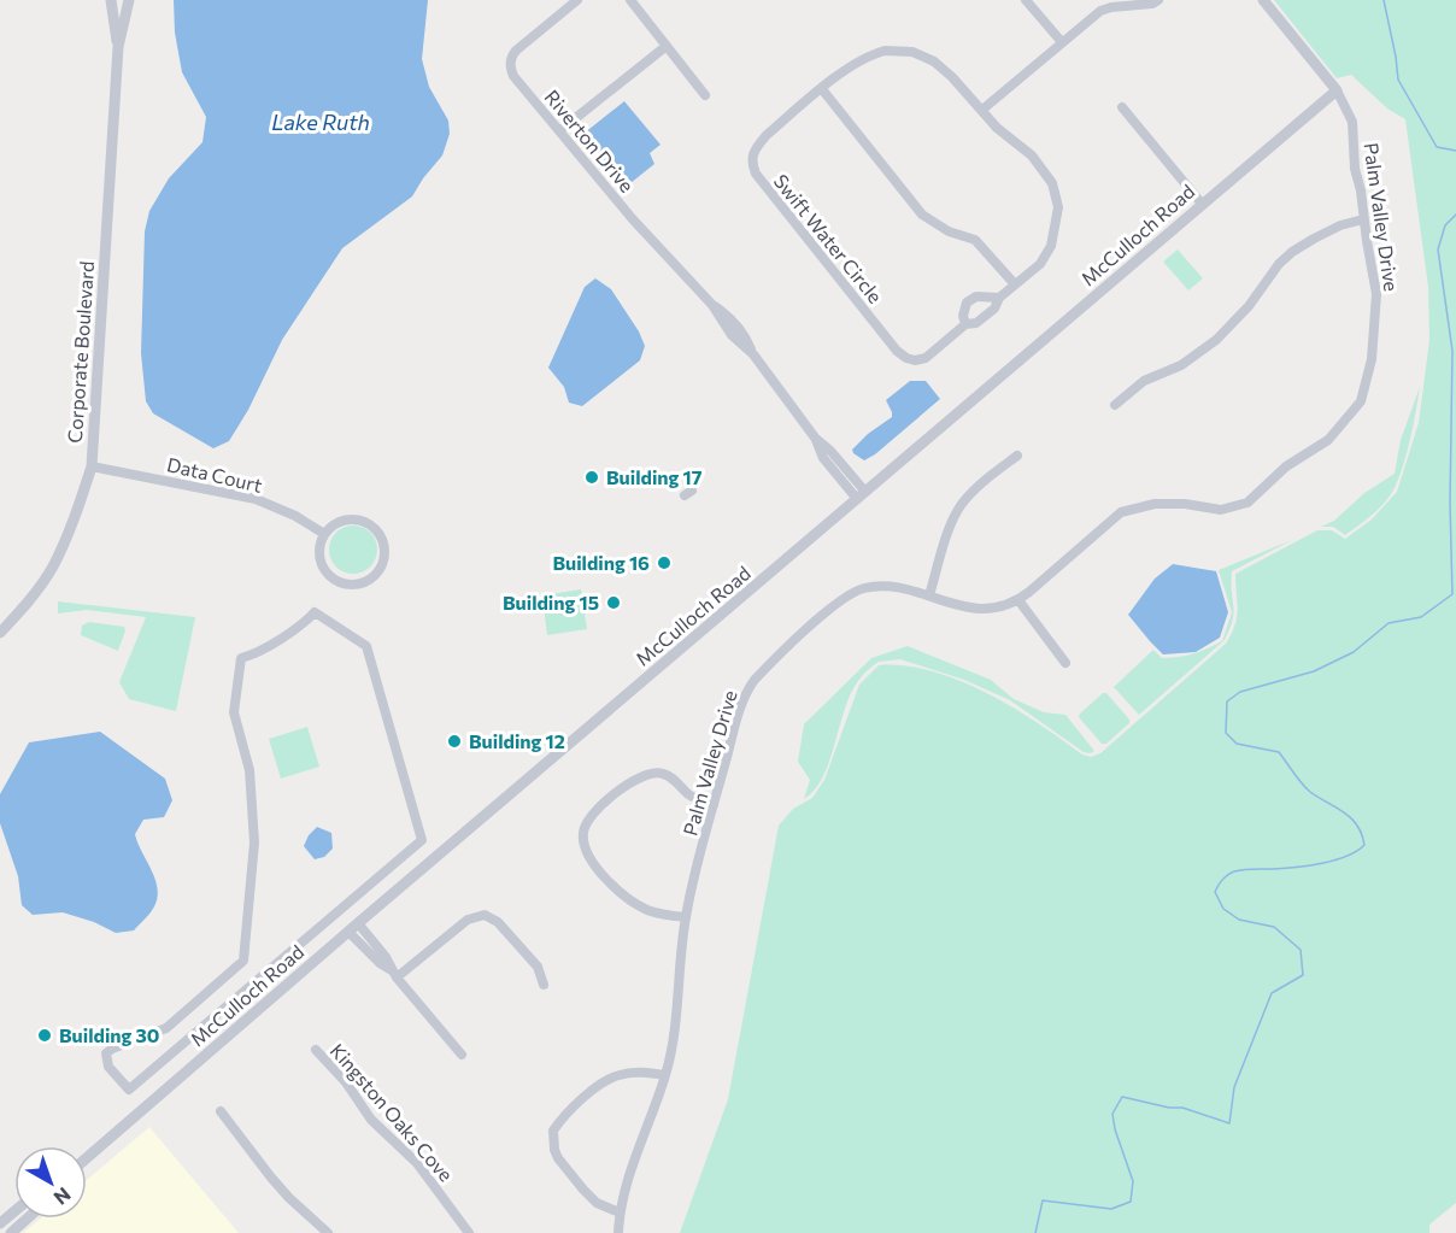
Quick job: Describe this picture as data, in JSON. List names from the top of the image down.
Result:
{
  "streets": {
    "street": [
      "Riverton Drive",
      "Palm Valley Drive",
      "McCulloch Road",
      "Swift Water Circle",
      "Corporate Boulevard",
      "Data Court",
      "Kingston Oaks Cove"
    ]
  },
  "crossings": [
    ["Riverton Drive", "McCulloch Road"],
    ["Palm Valley Drive", "McCulloch Road"],
    ["Corporate Boulevard", "Data Court"]
  ],
  "water": ["Lake Ruth"],
  "places": [
    "Building 17",
    "Building 16",
    "Building 15",
    "Building 12",
    "Building 30"
  ],
  "north": "bottom right"
}
